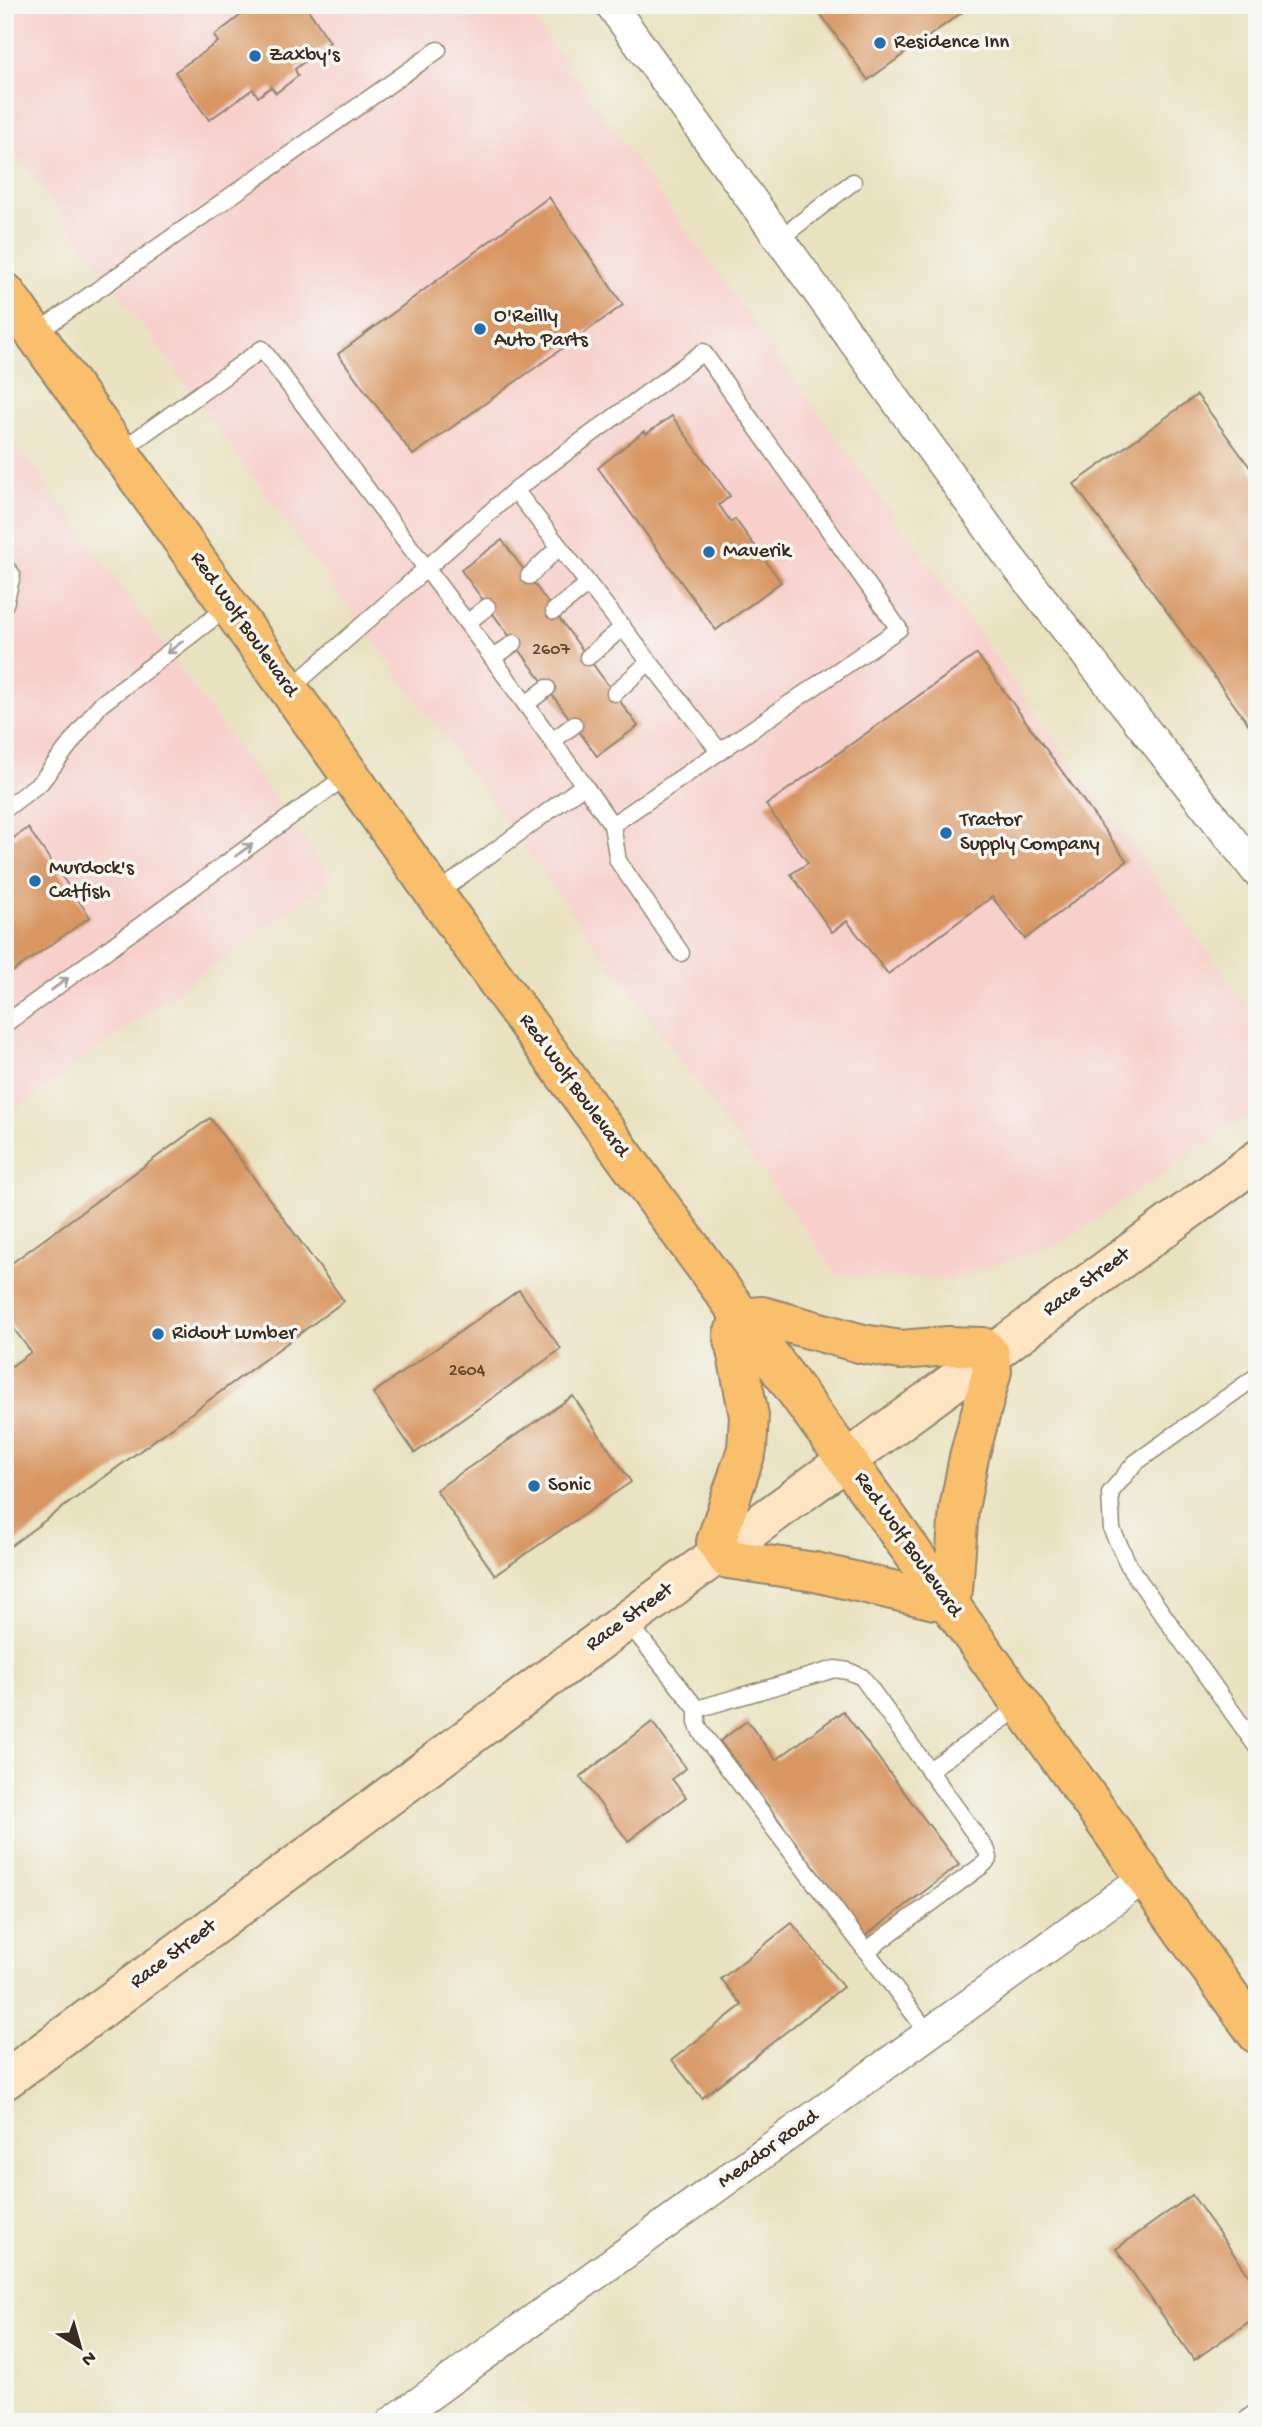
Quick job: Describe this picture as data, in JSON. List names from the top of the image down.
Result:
{
  "streets": {
    "highway": ["Red Wolf Boulevard"],
    "street": ["Race Street", "Meador Road"]
  },
  "crossings": [
    ["Red Wolf Boulevard", "Race Street"],
    ["Red Wolf Boulevard", "Meador Road"]
  ],
  "places": [
    "Residence Inn",
    "Zaxby's",
    "O'Reilly Auto Parts",
    "Maverik",
    "Tractor Supply Company",
    "Murdock's Catfish",
    "Ridout Lumber",
    "Sonic"
  ],
  "house_numbers": ["2607", "2604"],
  "north": "bottom right"
}
